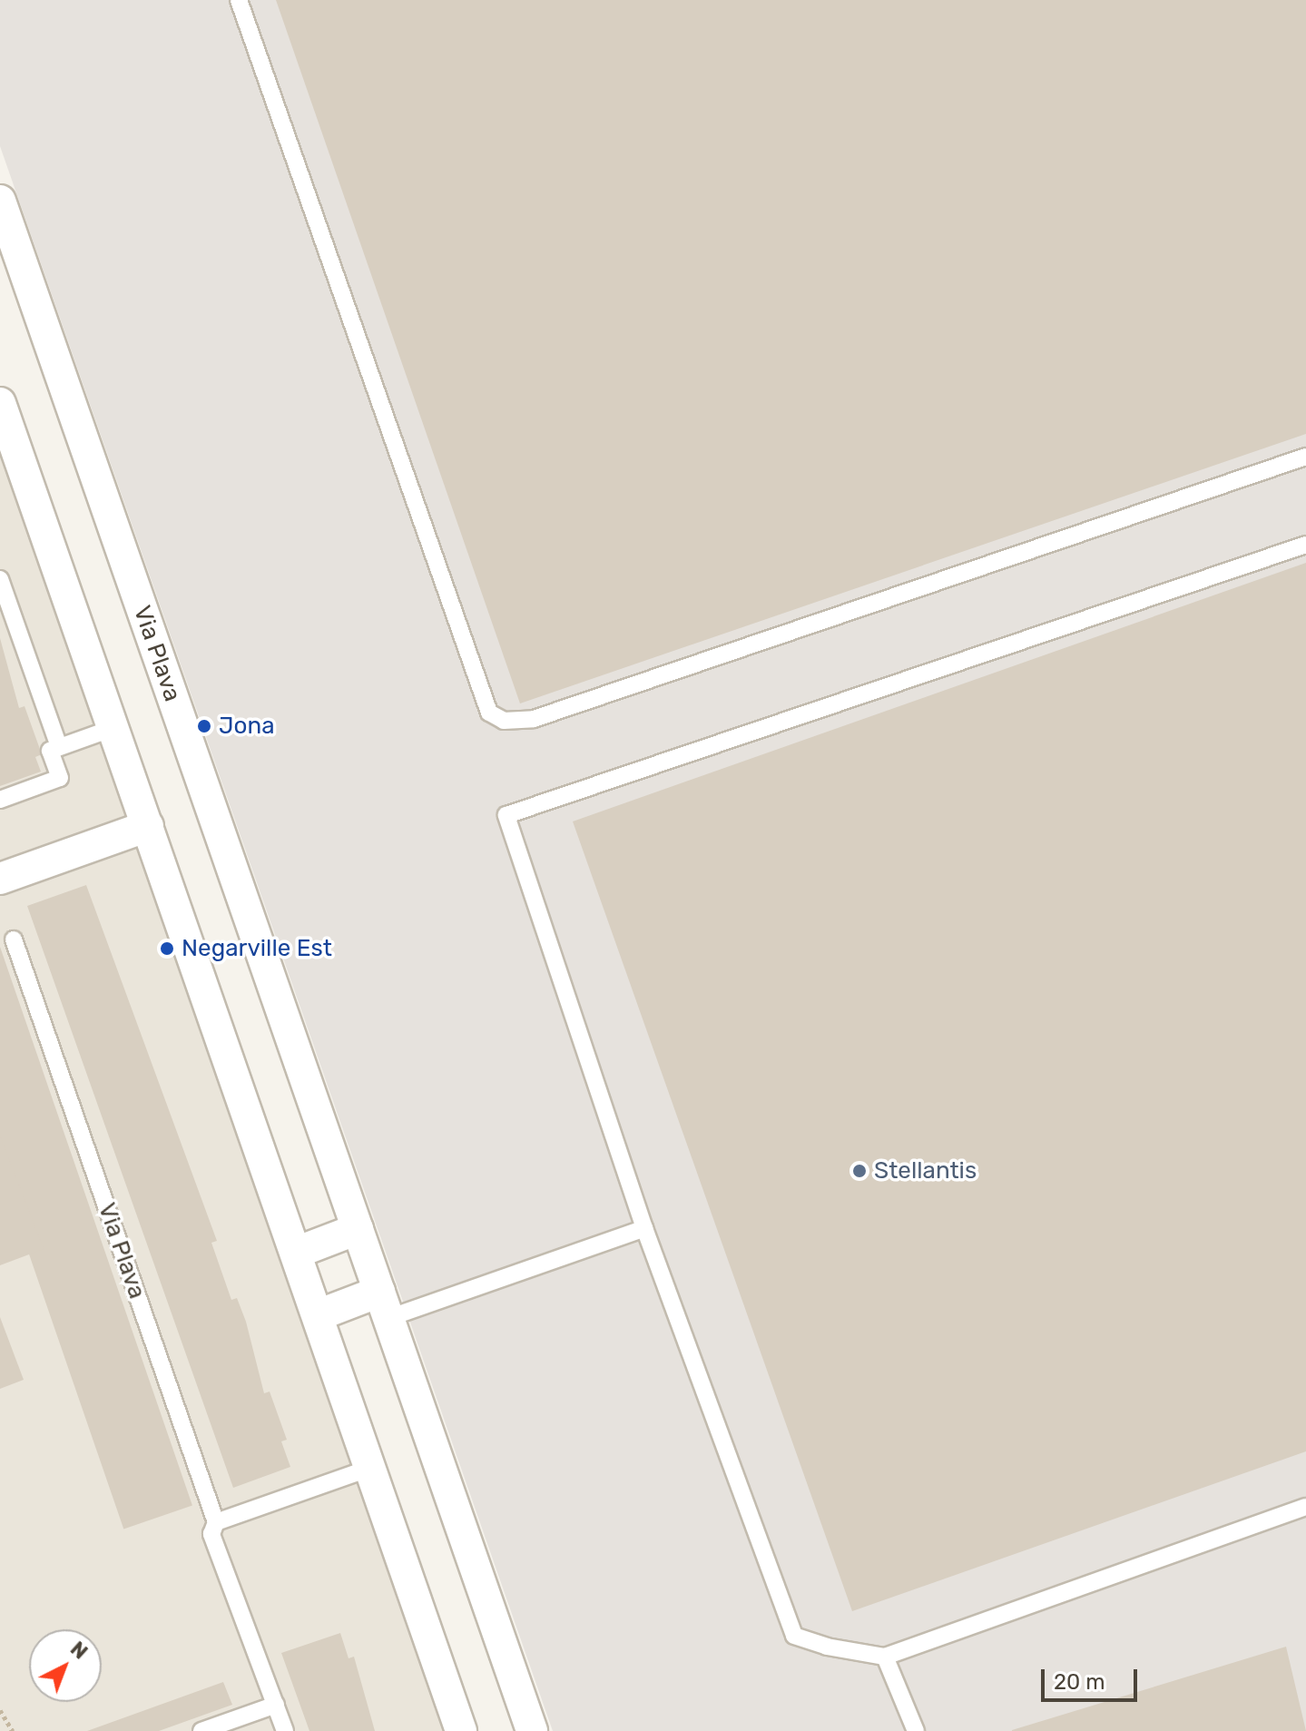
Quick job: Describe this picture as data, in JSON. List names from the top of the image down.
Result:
{
  "streets": {
    "street": ["Via Plava"]
  },
  "places": ["Jona", "Negarville Est", "Stellantis"],
  "scale_bar": "20 m",
  "north": "top right"
}
